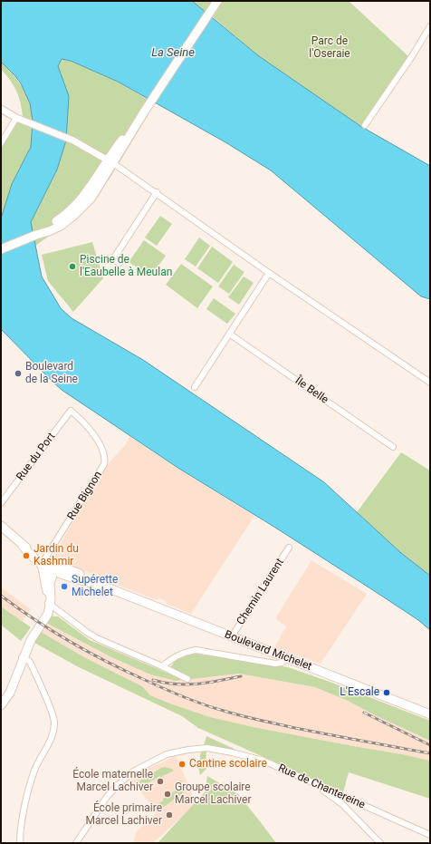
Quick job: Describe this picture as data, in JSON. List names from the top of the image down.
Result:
{
  "streets": {
    "main road": ["Boulevard Michelet"],
    "street": [
      "Île Belle",
      "Rue du Port",
      "Rue Bignon",
      "Chemin Laurent",
      "Rue de Chantereine"
    ]
  },
  "crossings": [
    ["Rue du Port", "Rue Bignon"],
    ["Rue Bignon", "Boulevard Michelet"],
    ["Chemin Laurent", "Boulevard Michelet"]
  ],
  "water": ["La Seine"],
  "parks": ["Parc de l'Oseraie"],
  "places": [
    "Piscine de l'Eaubelle à Meulan",
    "Boulevard de la Seine",
    "Jardin du Kashmir",
    "Supérette Michelet",
    "L'Escale",
    "Cantine scolaire",
    "École maternelle Marcel Lachiver",
    "Groupe scolaire Marcel Lachiver",
    "École primaire Marcel Lachiver"
  ]
}
